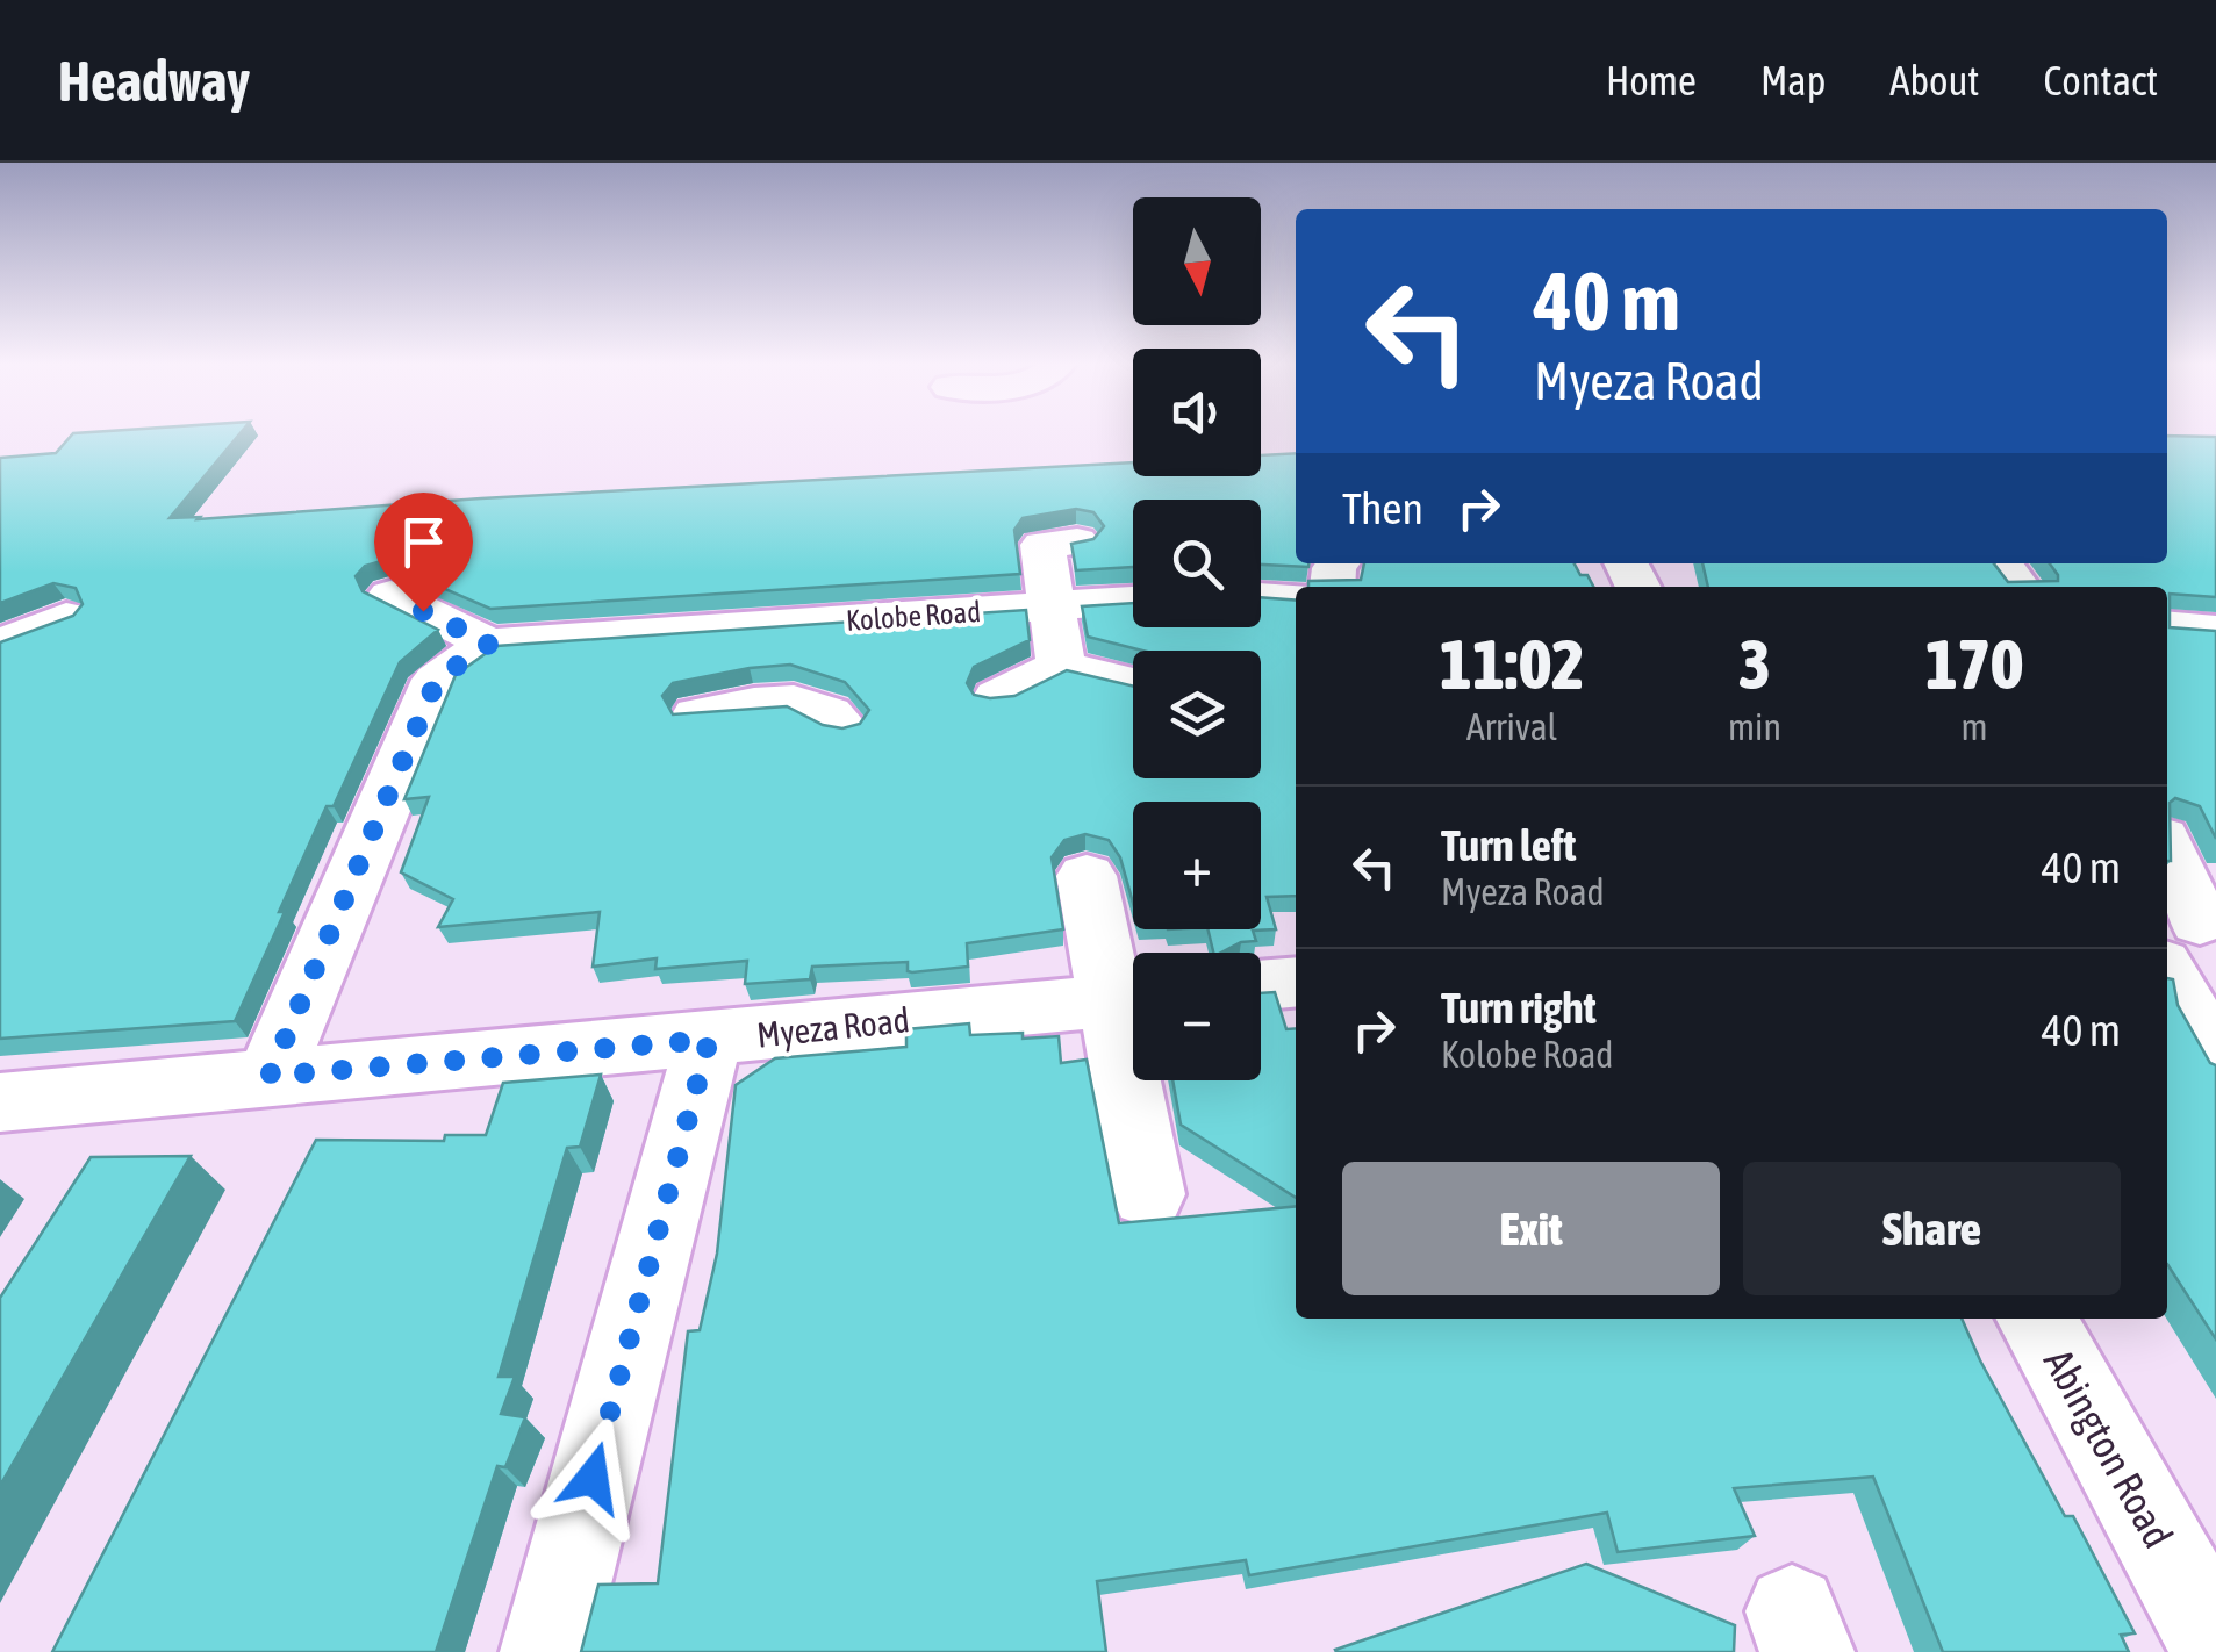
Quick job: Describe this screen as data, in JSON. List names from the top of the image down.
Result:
{
  "streets": {
    "street": ["Kolobe Road", "Myeza Road", "Abington Road"]
  },
  "north": "bottom",
  "page": {
    "header": "Headway",
    "nav": [
      "Home",
      "Map",
      "About",
      "Contact"
    ],
    "map_buttons": ["+", "−"],
    "turn": ["40 m", "Myeza Road"],
    "then": "Then",
    "eta": [
      "11:02",
      "Arrival",
      "3",
      "min",
      "170",
      "m"
    ],
    "list": [
      {
        "name": "Turn left",
        "note": "Myeza Road",
        "value": "40 m"
      },
      {
        "name": "Turn right",
        "note": "Kolobe Road",
        "value": "40 m"
      }
    ],
    "buttons": ["Exit", "Share"]
  }
}
